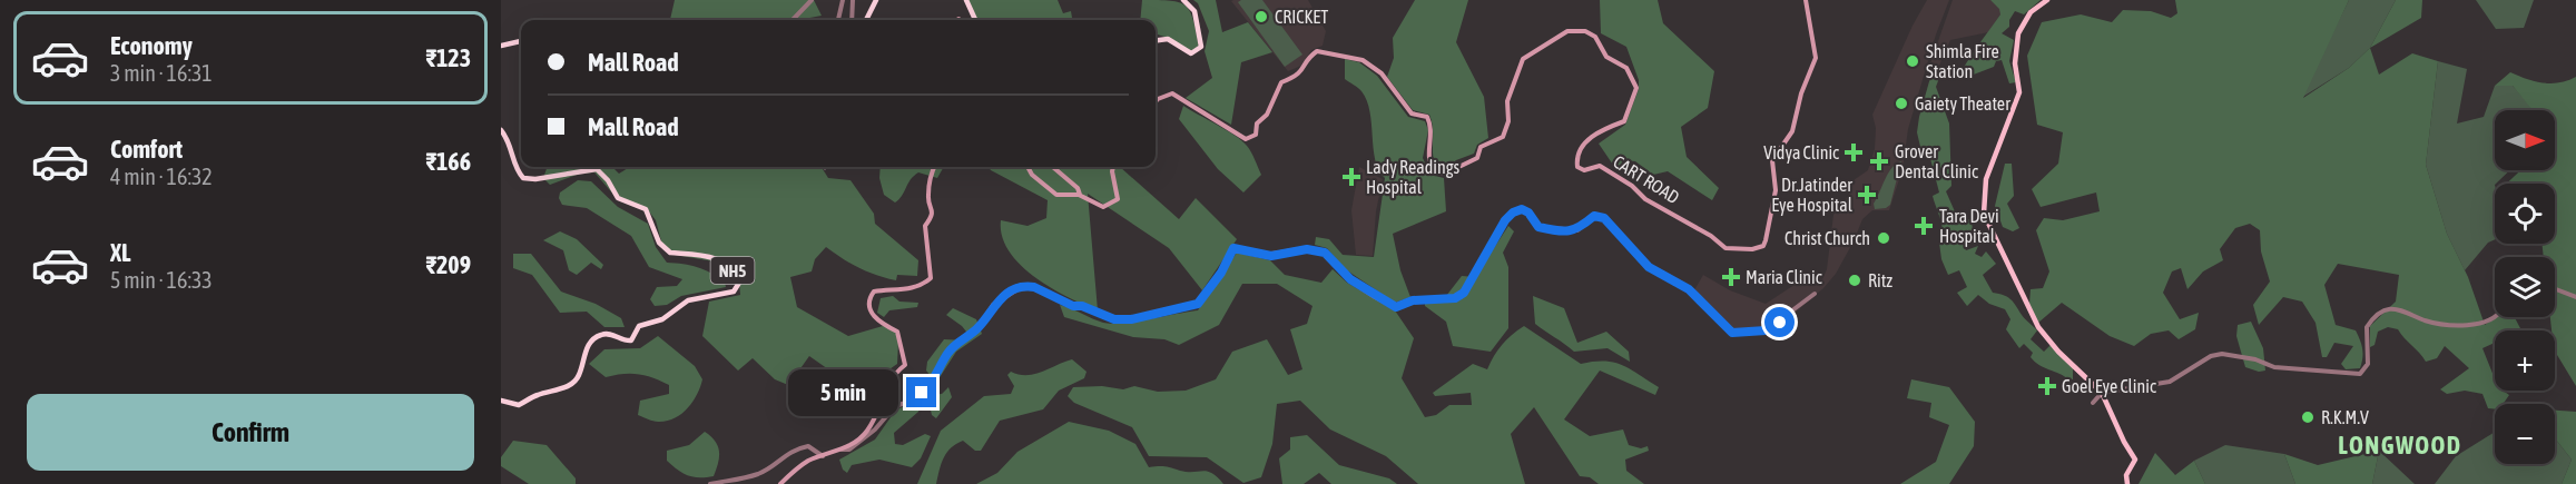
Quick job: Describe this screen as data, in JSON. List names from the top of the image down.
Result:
{
  "streets": {
    "highway": ["NH5"],
    "main road": ["CART ROAD"]
  },
  "districts": ["LONGWOOD"],
  "places": {
    "other": [
      "CRICKET",
      "Shimla Fire Station",
      "Gaiety Theater",
      "Christ Church",
      "Ritz",
      "R.K.M.V"
    ],
    "health": [
      "Vidya Clinic",
      "Grover Dental Clinic",
      "Lady Readings Hospital",
      "Dr.Jatinder Eye Hospital",
      "Tara Devi Hospital",
      "Maria Clinic",
      "Goel Eye Clinic"
    ]
  },
  "north": "right",
  "page": {
    "list": [
      {
        "name": "Economy",
        "note": "3 min · 16:31",
        "value": "₹123"
      },
      {
        "name": "Comfort",
        "note": "4 min · 16:32",
        "value": "₹166"
      },
      {
        "name": "XL",
        "note": "5 min · 16:33",
        "value": "₹209"
      }
    ],
    "banner": ["Mall Road", "Mall Road"],
    "map_buttons": ["+", "−"],
    "bubble": "5 min",
    "buttons": "Confirm"
  }
}
